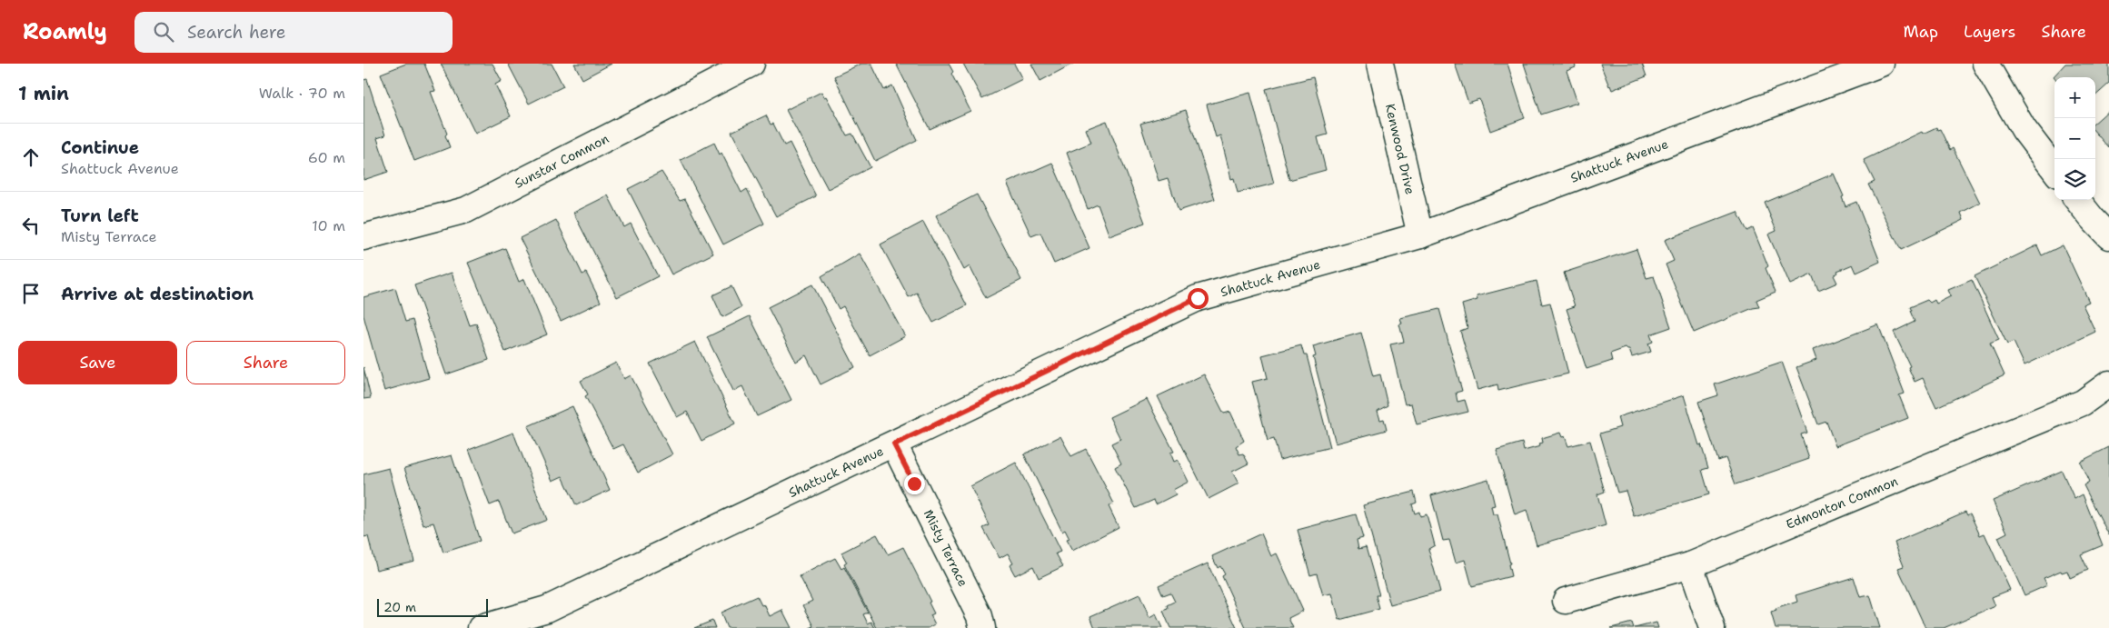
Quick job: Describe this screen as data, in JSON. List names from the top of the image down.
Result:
{
  "streets": {
    "street": [
      "Kenwood Drive",
      "Sunstar Common",
      "Shattuck Avenue",
      "Edmonton Common",
      "Misty Terrace"
    ]
  },
  "crossings": [
    ["Kenwood Drive", "Shattuck Avenue"],
    ["Shattuck Avenue", "Misty Terrace"]
  ],
  "scale_bar": "20 m",
  "page": {
    "header": "Roamly",
    "search": "Search here",
    "nav": ["Map", "Layers", "Share"],
    "heading": ["1 min", "Walk · 70 m"],
    "map_buttons": ["+", "−"],
    "list": [
      ["Continue", "Shattuck Avenue", "60 m"],
      ["Turn left", "Misty Terrace", "10 m"],
      "Arrive at destination"
    ],
    "buttons": ["Save", "Share"],
    "scale": "20 m"
  }
}
